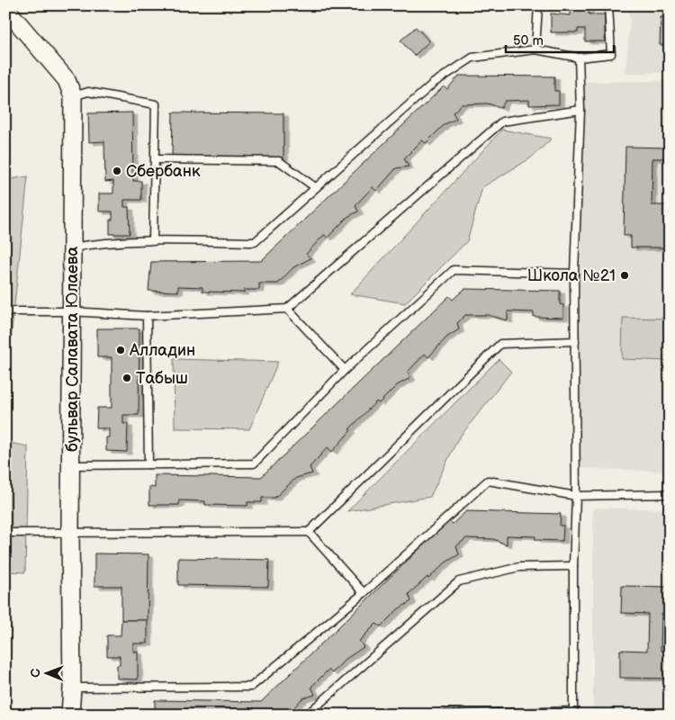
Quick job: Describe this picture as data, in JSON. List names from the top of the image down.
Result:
{
  "streets": {
    "street": ["бульвар Салавата Юлаева"]
  },
  "places": [
    "Сбербанк",
    "Школа №21",
    "Алладин",
    "Табыш"
  ],
  "scale_bar": "50 m",
  "north": "left"
}
